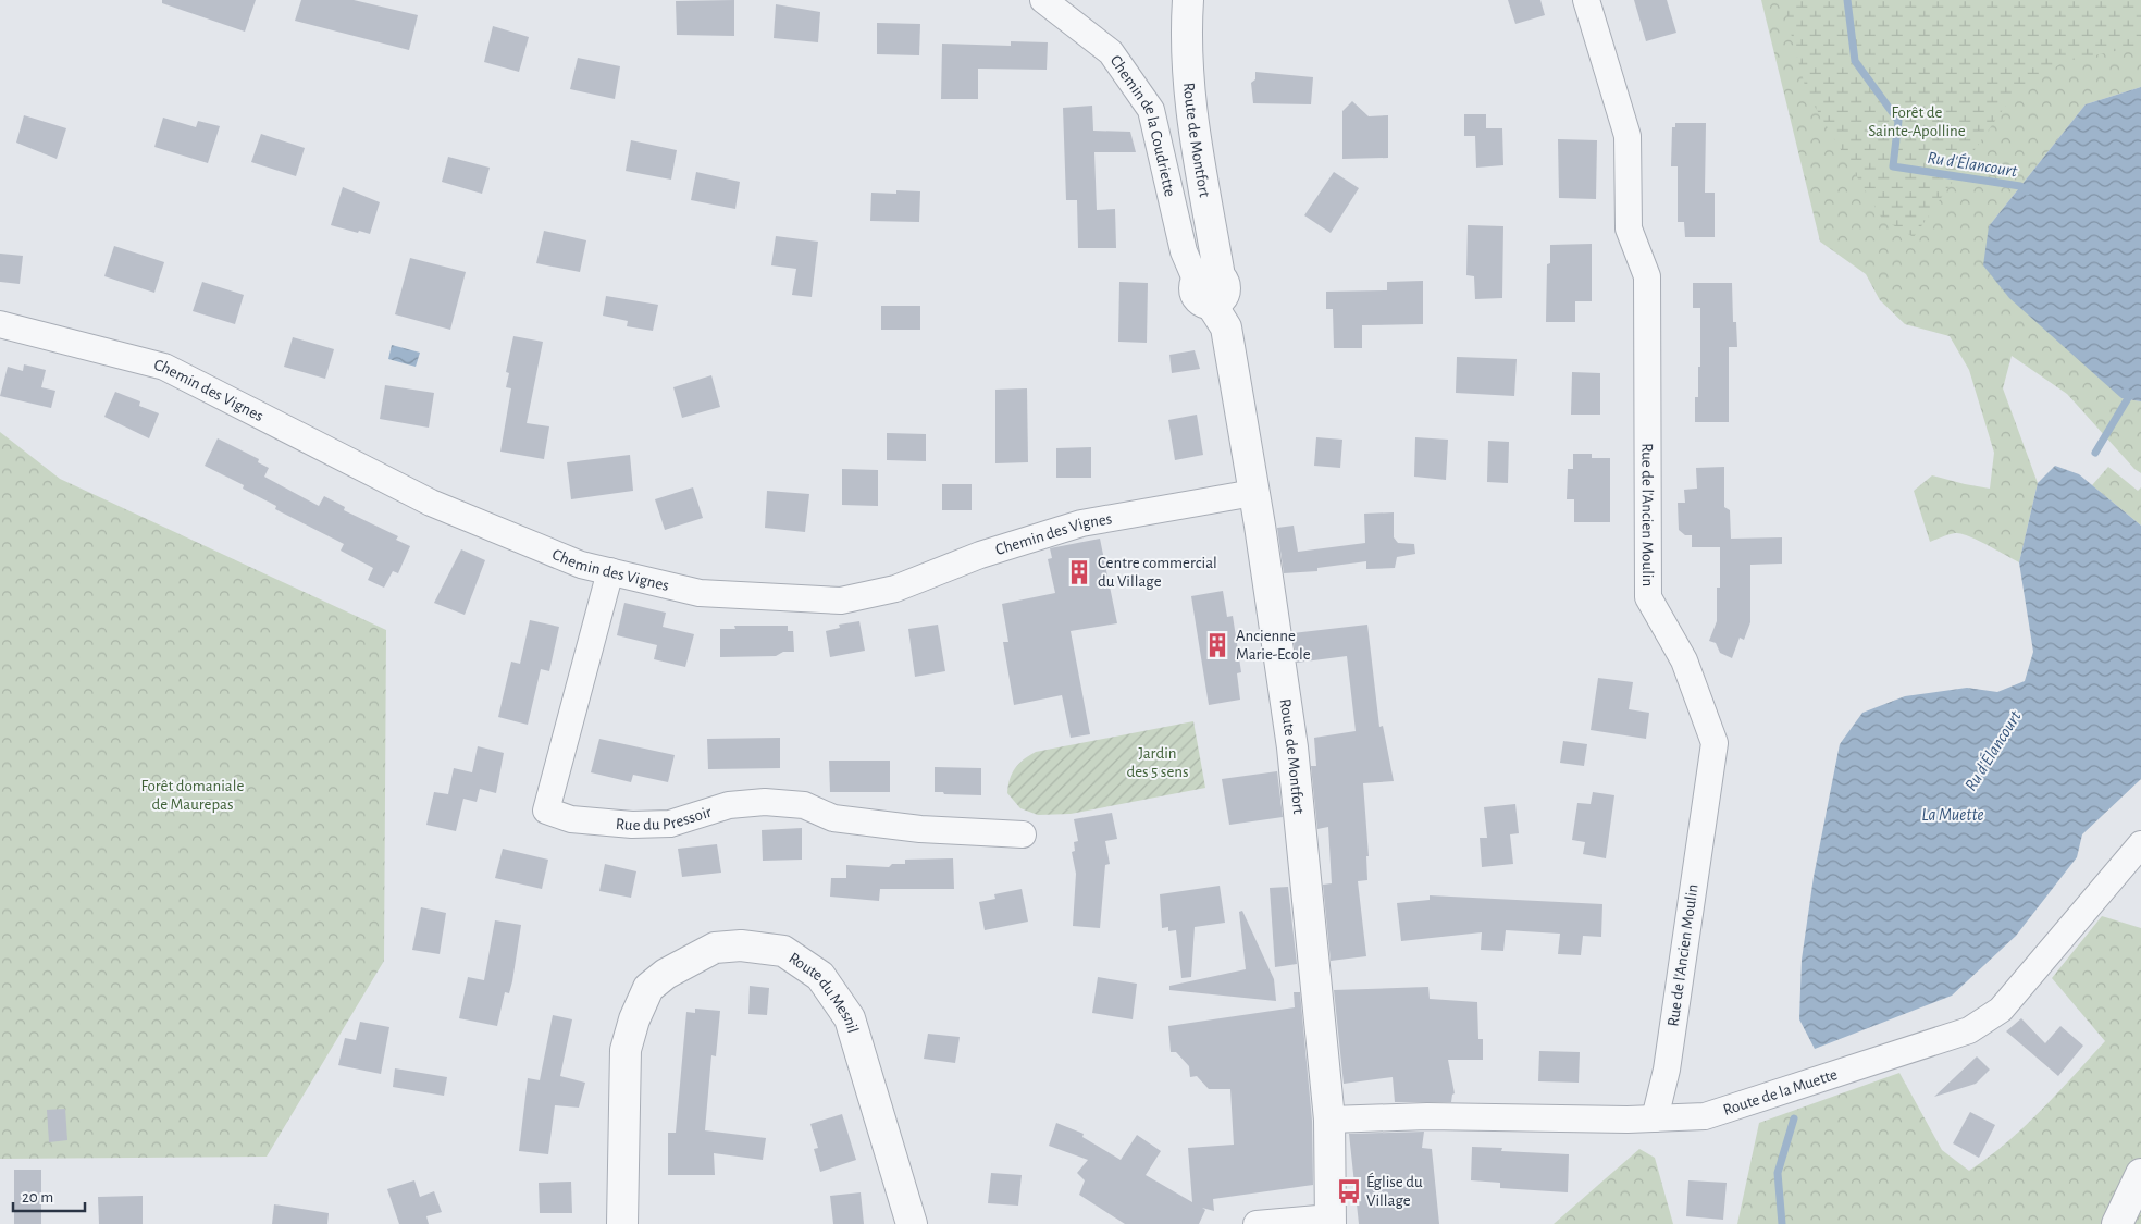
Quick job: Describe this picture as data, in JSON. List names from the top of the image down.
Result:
{
  "streets": {
    "street": [
      "Chemin de la Coudriette",
      "Route de Montfort",
      "Chemin des Vignes",
      "Rue de l'Ancien Moulin",
      "Rue du Pressoir",
      "Route du Mesnil",
      "Route de la Muette"
    ]
  },
  "crossings": [
    ["Chemin de la Coudriette", "Route de Montfort"],
    ["Route de Montfort", "Chemin des Vignes"],
    ["Route de Montfort", "Route de la Muette"],
    ["Chemin des Vignes", "Rue du Pressoir"],
    ["Rue de l'Ancien Moulin", "Route de la Muette"]
  ],
  "water": ["Ru d'Élancourt", "La Muette"],
  "parks": ["Forêt de Sainte-Apolline", "Jardin des 5 sens", "Forêt domaniale de Maurepas"],
  "places": {
    "building": ["Centre commercial du Village", "Ancienne Marie-Ecole"],
    "bus stop": ["Église du Village"]
  },
  "scale_bar": "20 m"
}
